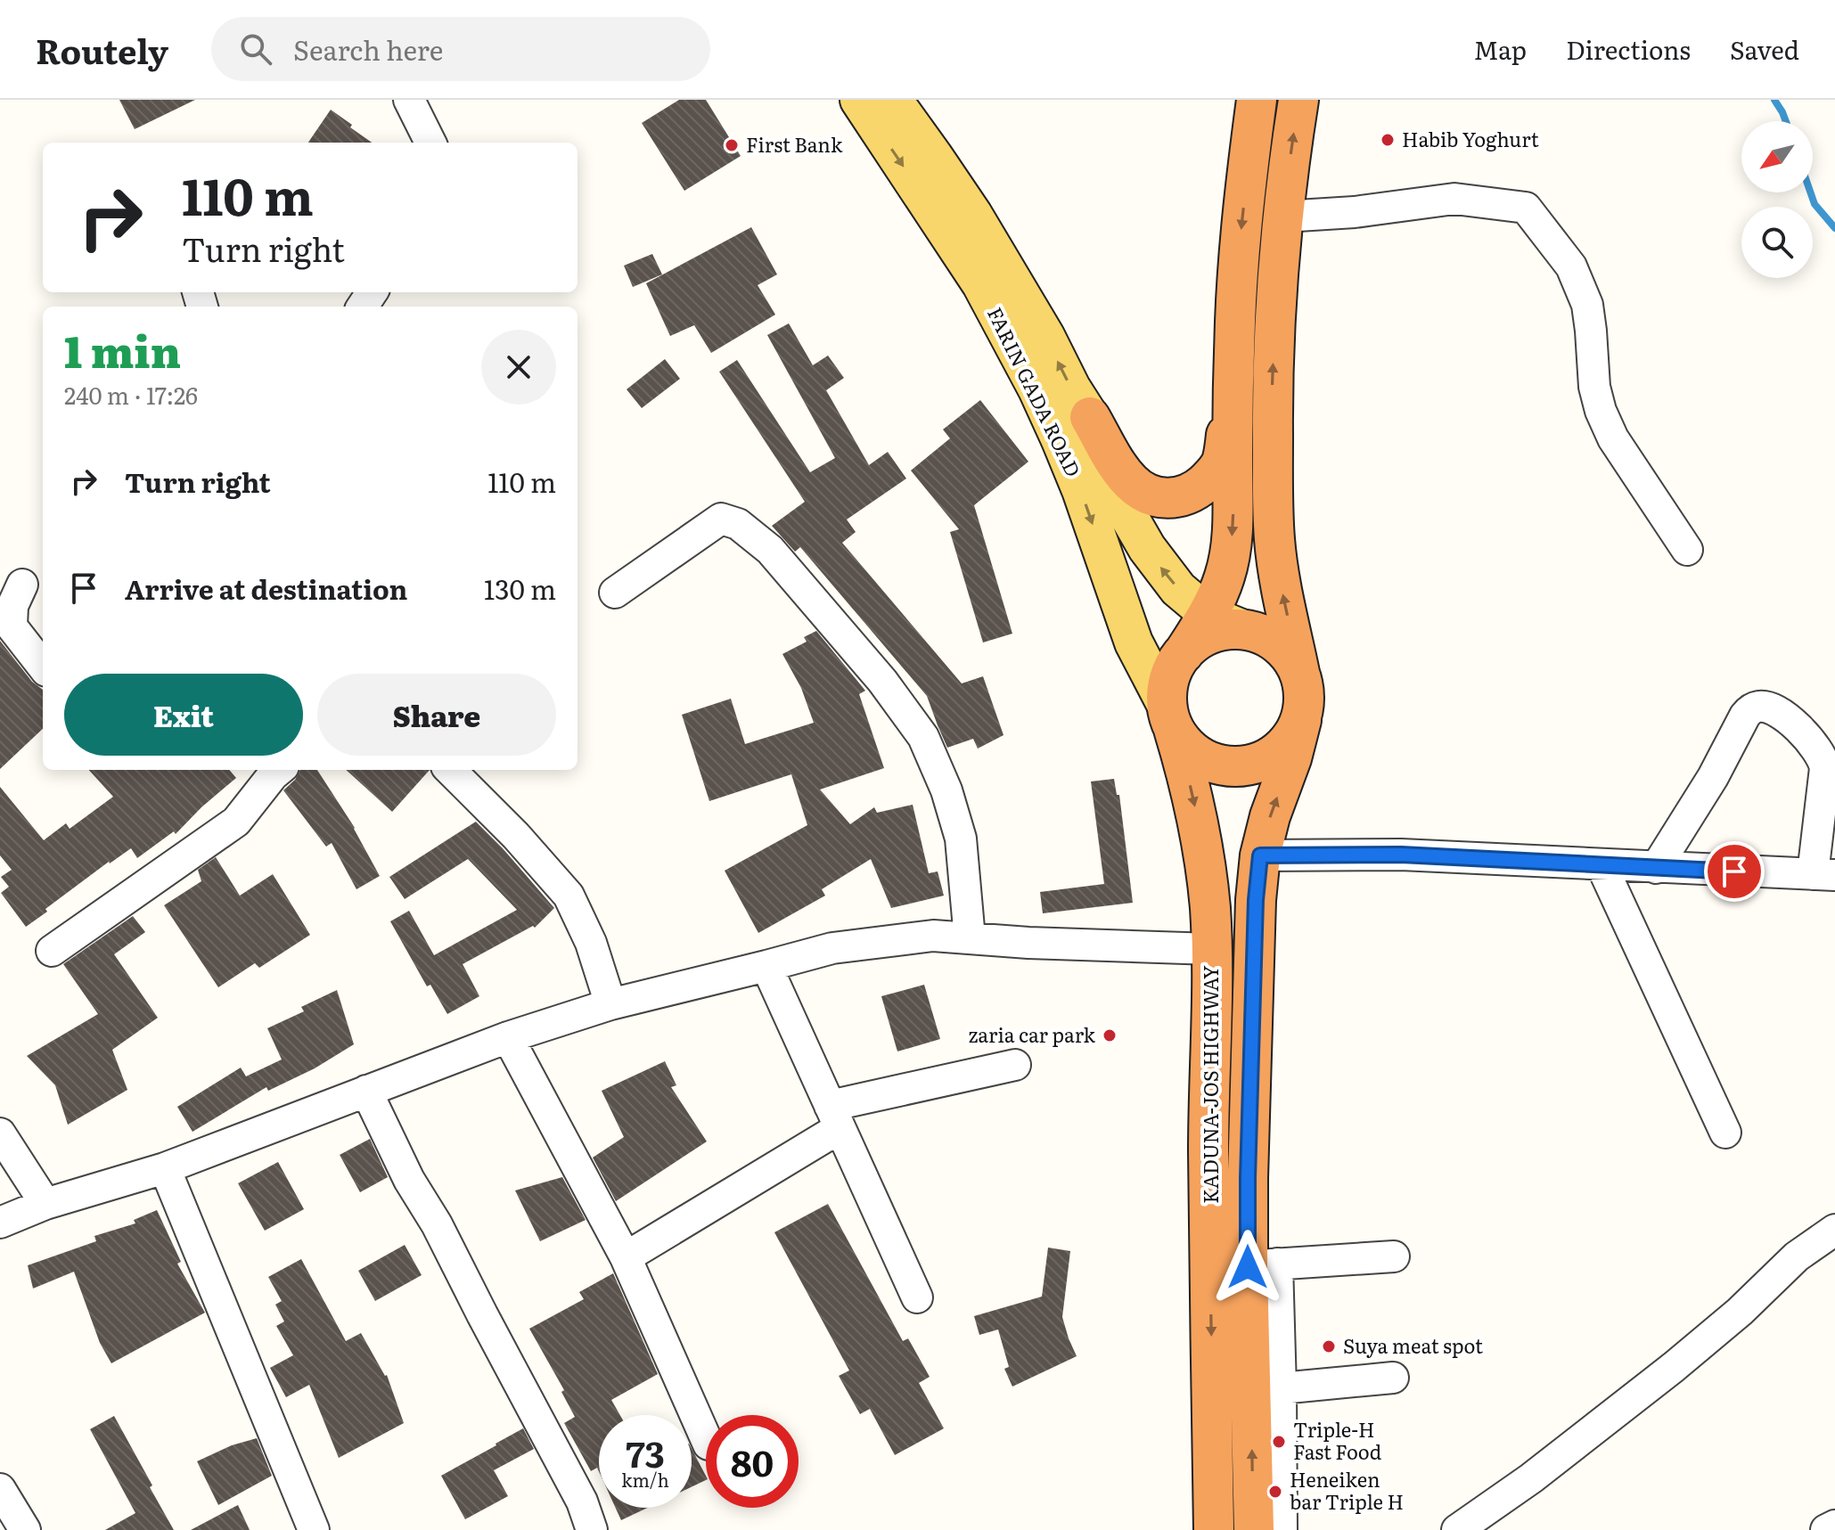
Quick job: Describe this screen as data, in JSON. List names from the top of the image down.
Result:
{
  "streets": {
    "highway": ["KADUNA-JOS HIGHWAY"],
    "main road": ["FARIN GADA ROAD"]
  },
  "crossings": [
    ["FARIN GADA ROAD", "KADUNA-JOS HIGHWAY"]
  ],
  "places": [
    "Habib Yoghurt",
    "First Bank",
    "zaria car park",
    "Suya meat spot",
    "Triple-H Fast Food",
    "Heneiken bar Triple H"
  ],
  "north": "bottom left",
  "page": {
    "header": "Routely",
    "search": "Search here",
    "nav": ["Map", "Directions", "Saved"],
    "turn": ["110 m", "Turn right"],
    "heading": ["1 min", "240 m · 17:26"],
    "list": [
      {
        "name": "Turn right",
        "value": "110 m"
      },
      {
        "name": "Arrive at destination",
        "value": "130 m"
      }
    ],
    "buttons": ["Exit", "Share"],
    "speed": "73 km/h",
    "limit": "80"
  }
}
